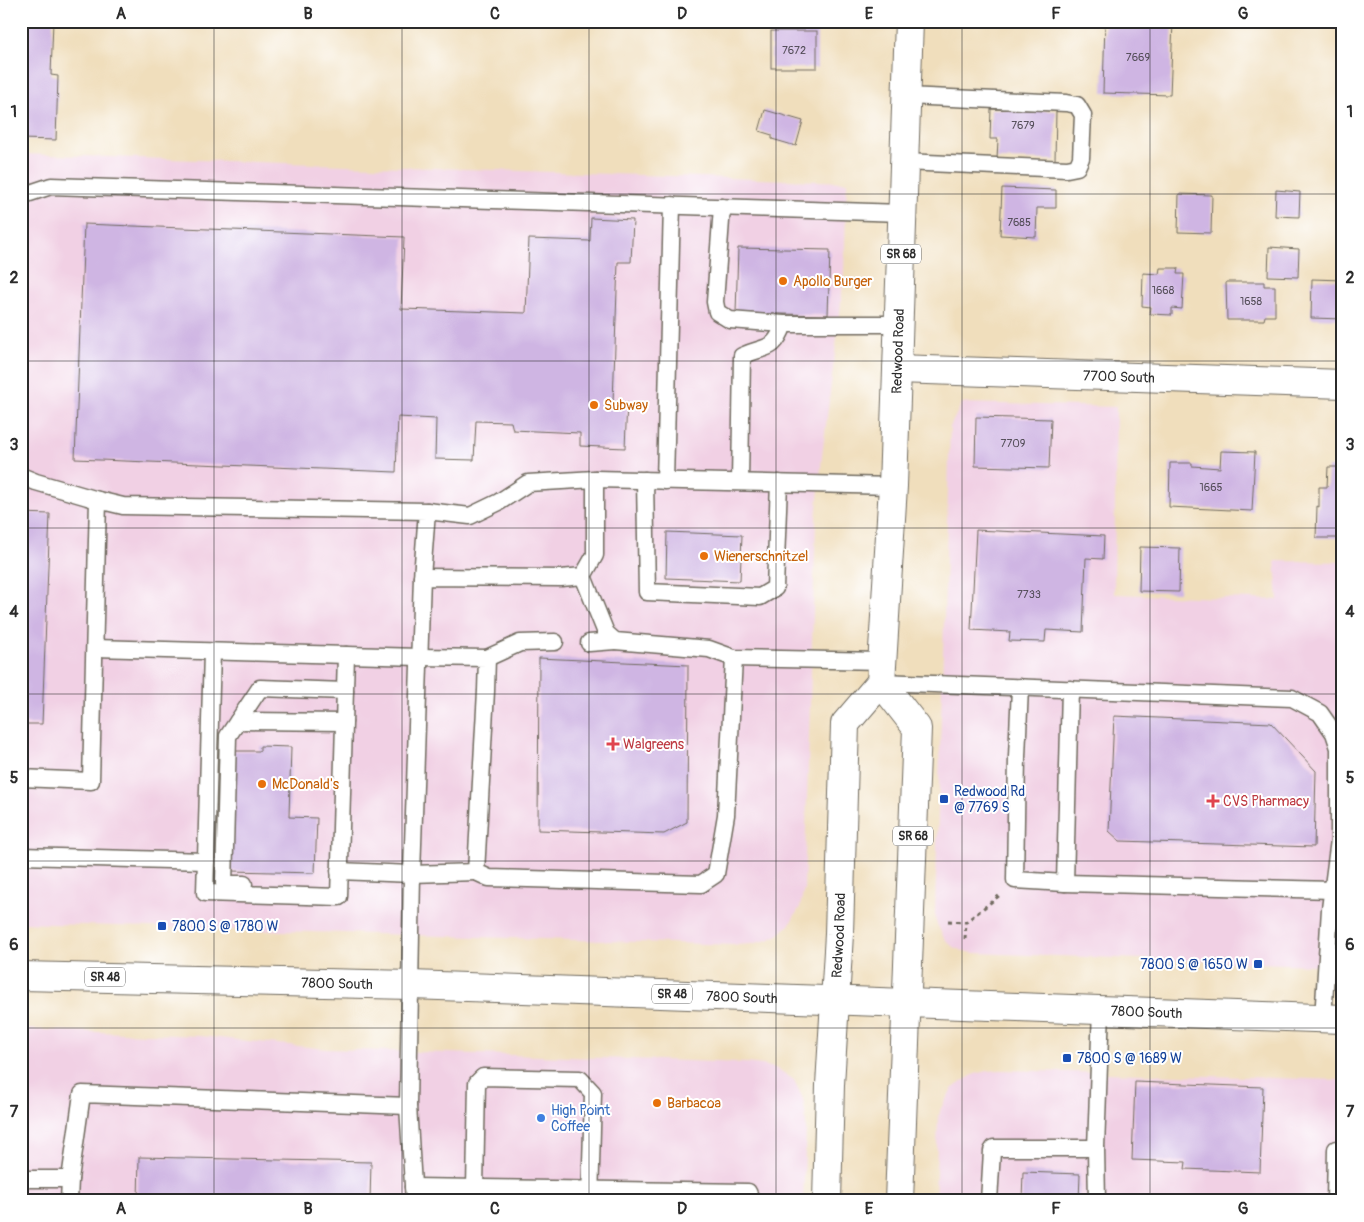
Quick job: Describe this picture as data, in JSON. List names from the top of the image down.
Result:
{
  "streets": {
    "main road": [
      "SR 68",
      "Redwood Road",
      "7700 South",
      "SR 48",
      "7800 South"
    ]
  },
  "crossings": [
    ["SR 68", "Redwood Road"],
    ["SR 68", "7800 South"],
    ["Redwood Road", "7700 South"],
    ["Redwood Road", "7800 South"]
  ],
  "places": {
    "other": [
      "Apollo Burger",
      "Subway",
      "Wienerschnitzel",
      "McDonald's",
      "Barbacoa",
      "High Point Coffee"
    ],
    "health": ["Walgreens", "CVS Pharmacy"],
    "transit": [
      "Redwood Rd @ 7769 S",
      "7800 S @ 1780 W",
      "7800 S @ 1650 W",
      "7800 S @ 1689 W"
    ]
  },
  "house_numbers": [
    "7672",
    "7669",
    "7679",
    "7685",
    "1668",
    "1658",
    "7709",
    "1665",
    "7733"
  ],
  "grid": {
    "columns": [
      "A",
      "B",
      "C",
      "D",
      "E",
      "F",
      "G"
    ],
    "rows": [
      "1",
      "2",
      "3",
      "4",
      "5",
      "6",
      "7"
    ]
  }
}
